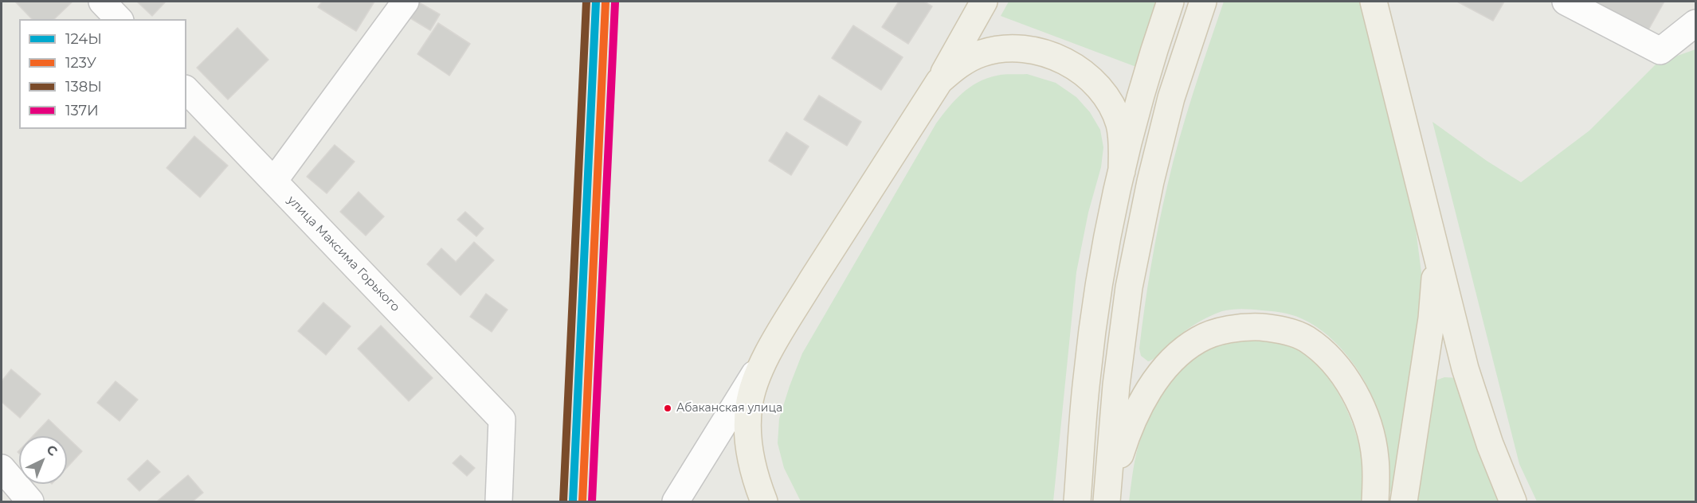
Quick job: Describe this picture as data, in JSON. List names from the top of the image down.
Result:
{
  "streets": {
    "street": ["улица Максима Горького"]
  },
  "places": ["Абаканская улица"],
  "lines": [
    "transit line 124Ы",
    "transit line 138Ы",
    "transit line 123У",
    "transit line 137И"
  ],
  "legend": [
    "124Ы",
    "123У",
    "138Ы",
    "137И"
  ],
  "north": "top right"
}
